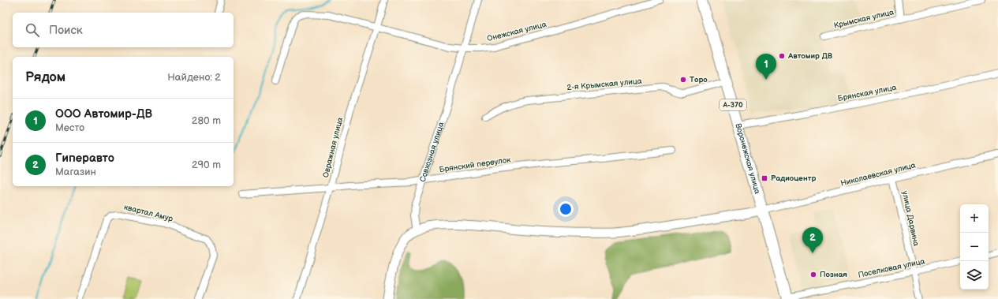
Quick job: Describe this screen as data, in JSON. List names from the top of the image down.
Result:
{
  "streets": {
    "highway": ["А-370", "Воронежская улица"],
    "street": [
      "Крымская улица",
      "Онежская улица",
      "2-я Крымская улица",
      "Брянская улица",
      "Овражная улица",
      "Совхозная улица",
      "Брянский переулок",
      "Николаевская улица",
      "квартал Амур",
      "улица Дарвина",
      "Поселковая улица"
    ]
  },
  "crossings": [
    ["Онежская улица", "Овражная улица"],
    ["Онежская улица", "Совхозная улица"],
    ["2-я Крымская улица", "Воронежская улица"],
    ["Брянская улица", "Воронежская улица"],
    ["Овражная улица", "Брянский переулок"],
    ["Совхозная улица", "Брянский переулок"],
    ["Воронежская улица", "Николаевская улица"],
    ["Воронежская улица", "Поселковая улица"],
    ["Николаевская улица", "улица Дарвина"],
    ["улица Дарвина", "Поселковая улица"]
  ],
  "places": {
    "other": ["Автомир ДВ", "Торо", "Позная"],
    "transit": ["Радиоцентр"]
  },
  "page": {
    "search": "Поиск",
    "pins": ["1", "2"],
    "heading": ["Рядом", "Найдено: 2"],
    "list": [
      {
        "mark": "1",
        "name": "ООО Автомир-ДВ",
        "note": "Место",
        "value": "280 m"
      },
      {
        "mark": "2",
        "name": "Гиперавто",
        "note": "Магазин",
        "value": "290 m"
      }
    ],
    "map_buttons": ["+", "−"]
  }
}
